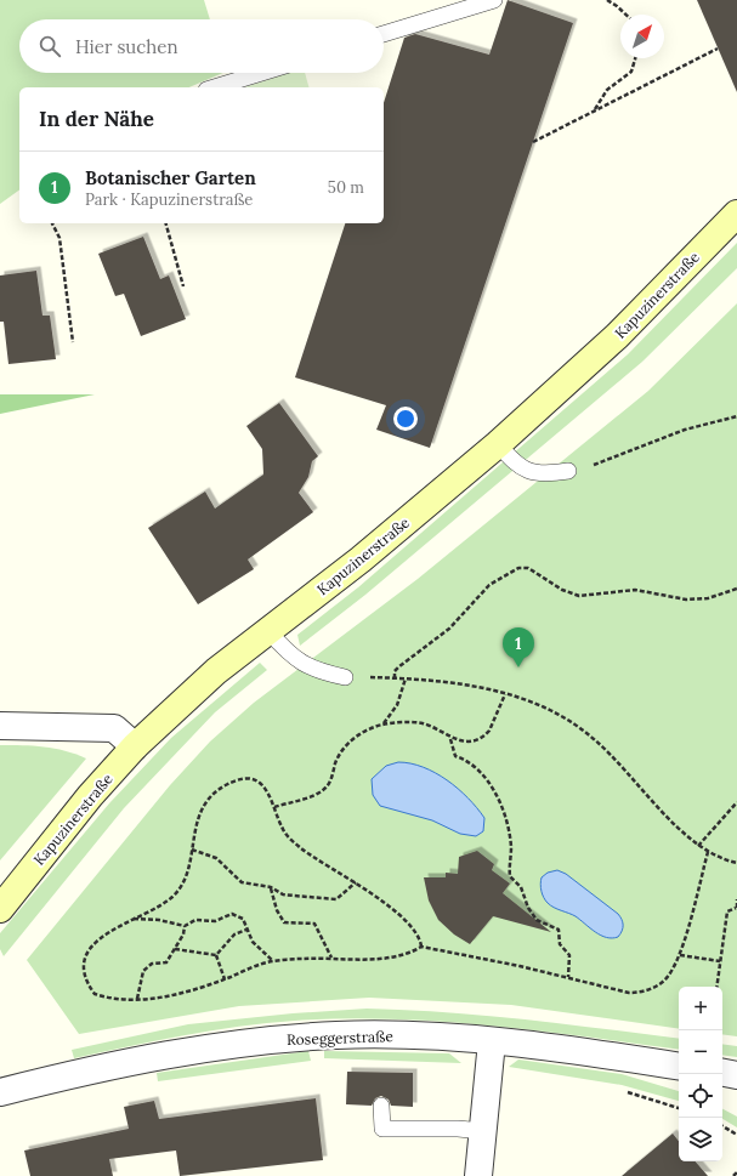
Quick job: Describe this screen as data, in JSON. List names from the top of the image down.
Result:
{
  "streets": {
    "street": ["Kapuzinerstraße", "Roseggerstraße"]
  },
  "north": "top right",
  "page": {
    "search": "Hier suchen",
    "heading": "In der Nähe",
    "list": [
      {
        "mark": "1",
        "name": "Botanischer Garten",
        "note": "Park · Kapuzinerstraße",
        "value": "50 m"
      }
    ],
    "pins": "1",
    "map_buttons": ["+", "−"]
  }
}
